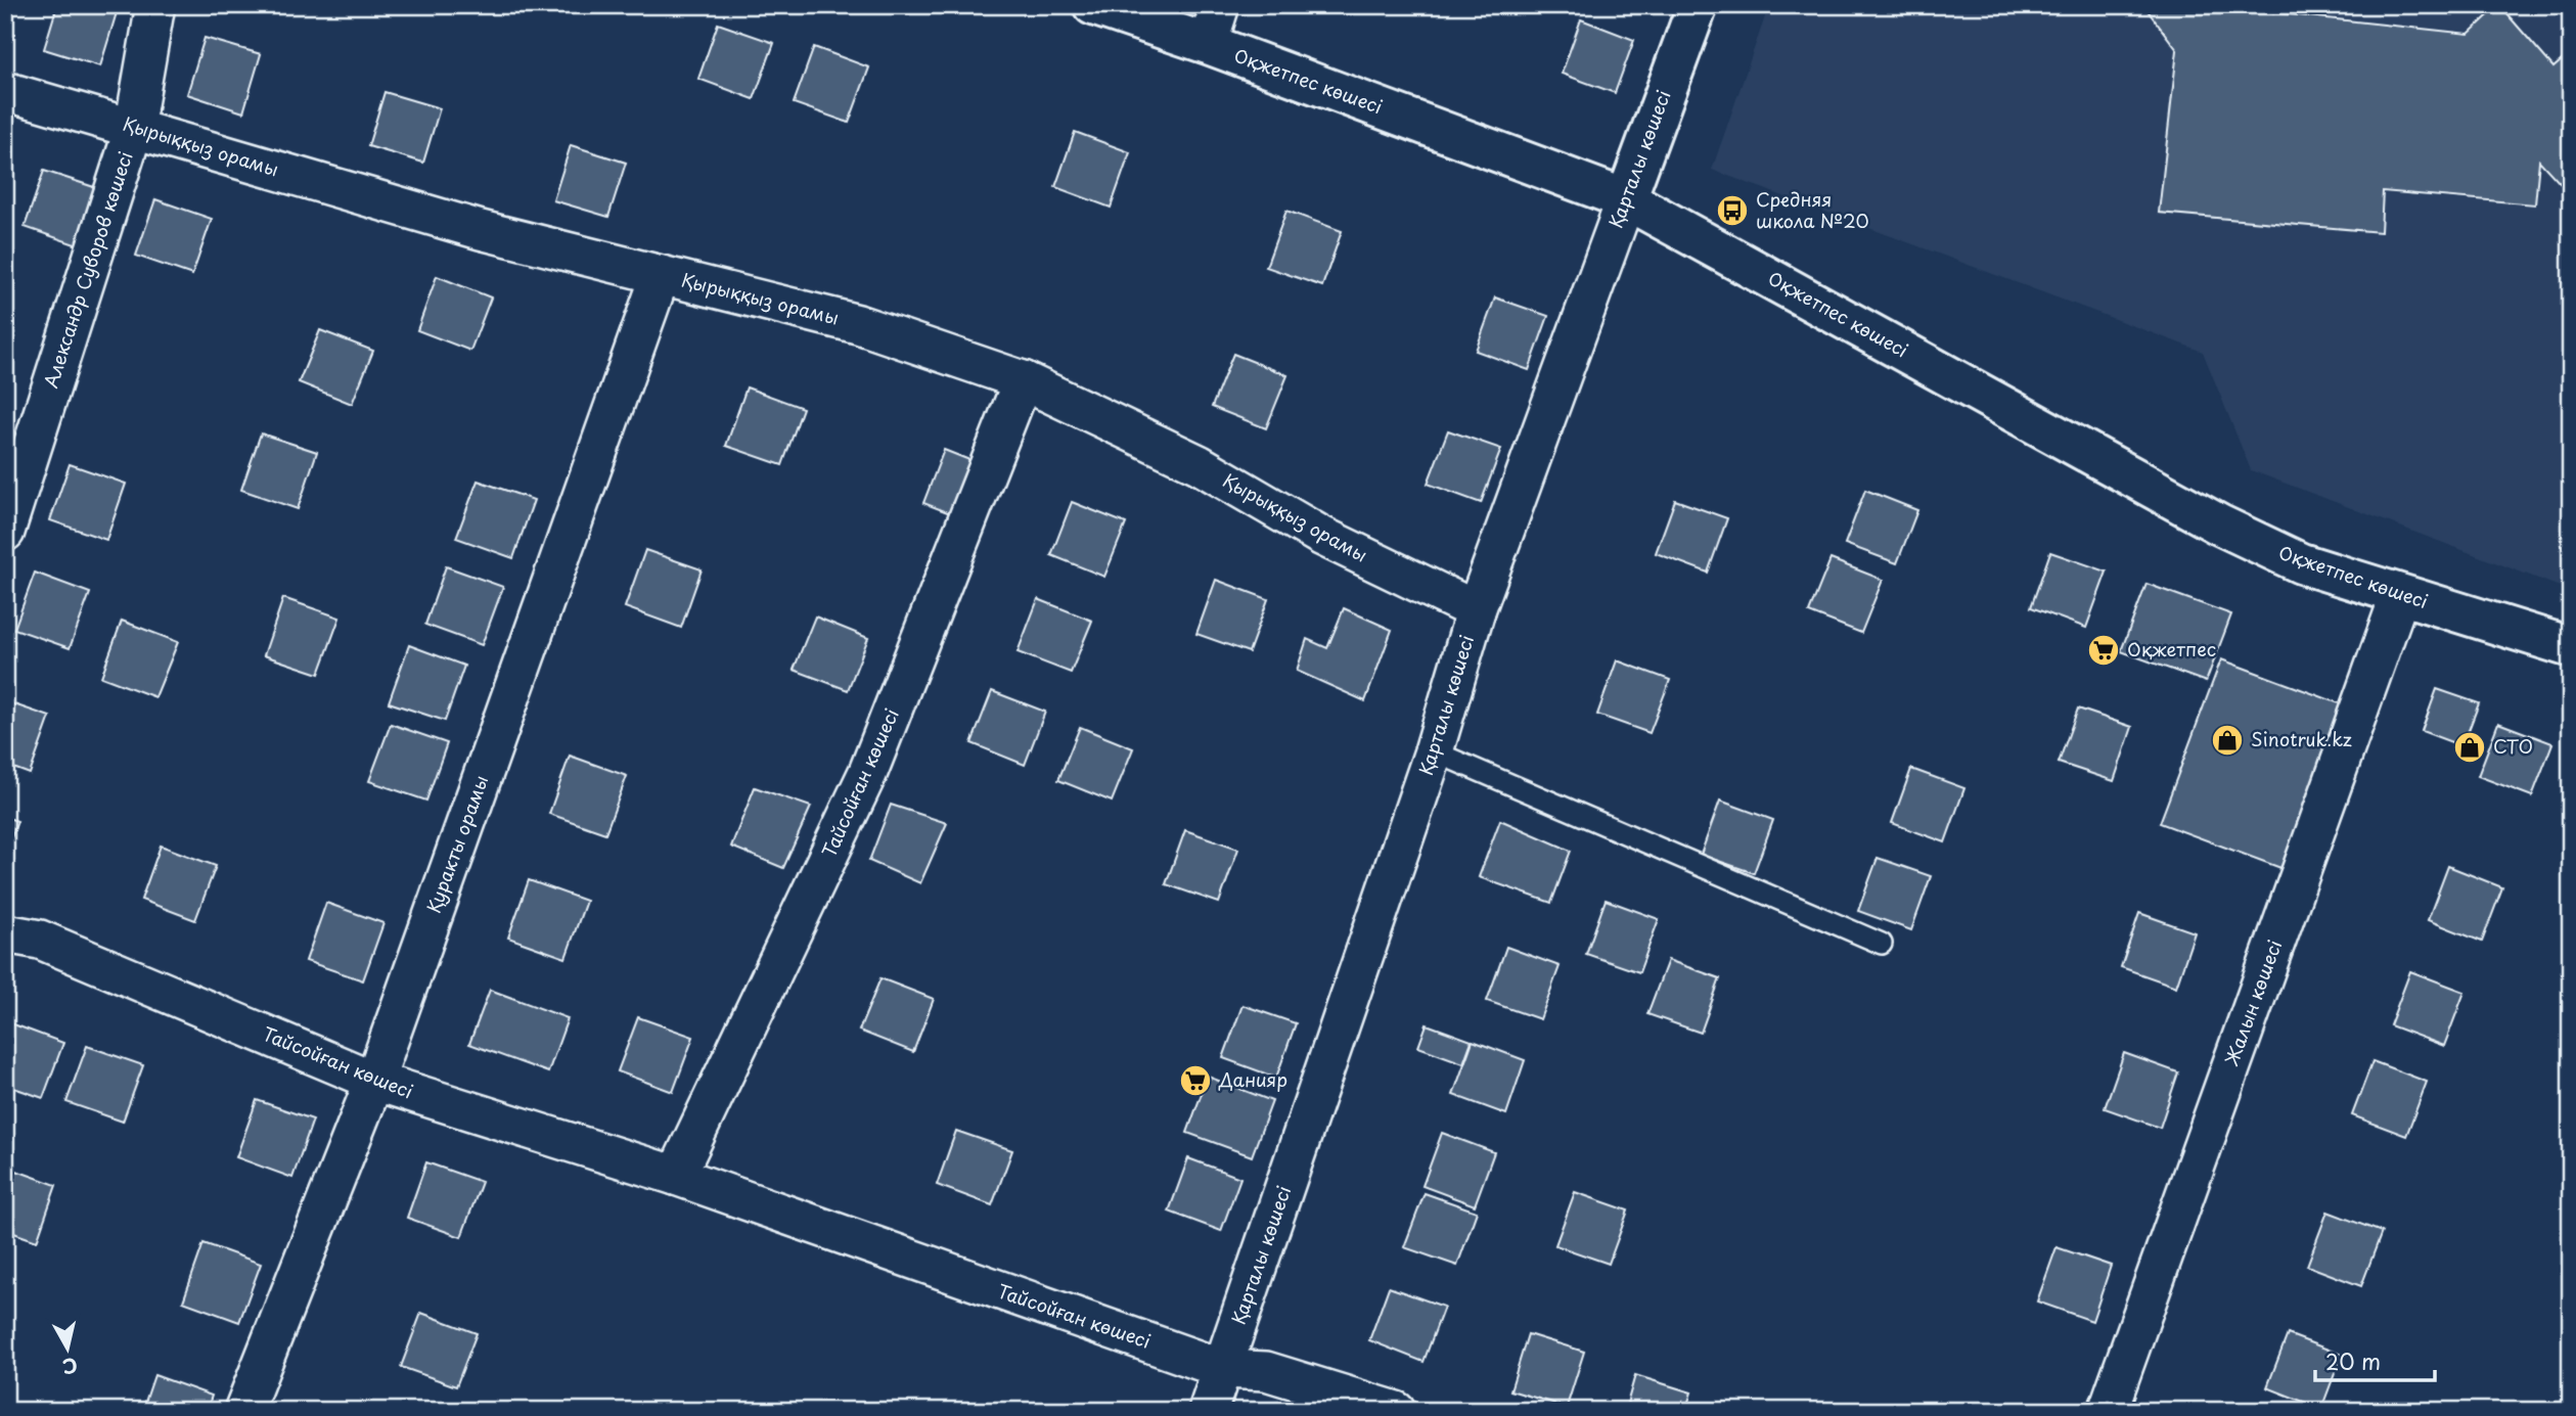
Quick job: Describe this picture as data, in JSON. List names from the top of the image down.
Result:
{
  "streets": {
    "street": [
      "Оқжетпес көшесі",
      "Қырыққыз орамы",
      "Қарталы көшесі",
      "Александр Суворов көшесі",
      "Тайсойған көшесі",
      "Қуракты орамы",
      "Жалын көшесі"
    ]
  },
  "crossings": [
    ["Оқжетпес көшесі", "Қарталы көшесі"],
    ["Оқжетпес көшесі", "Жалын көшесі"],
    ["Қырыққыз орамы", "Қарталы көшесі"],
    ["Қырыққыз орамы", "Александр Суворов көшесі"],
    ["Қырыққыз орамы", "Тайсойған көшесі"],
    ["Қырыққыз орамы", "Қуракты орамы"],
    ["Қарталы көшесі", "Тайсойған көшесі"],
    ["Тайсойған көшесі", "Қуракты орамы"]
  ],
  "places": {
    "bus stop": ["Средняя школа №20"],
    "supermarket": ["Оқжетпес", "Данияр"],
    "shop": ["Sinotruk.kz", "СТО"]
  },
  "scale_bar": "20 m",
  "north": "bottom"
}
